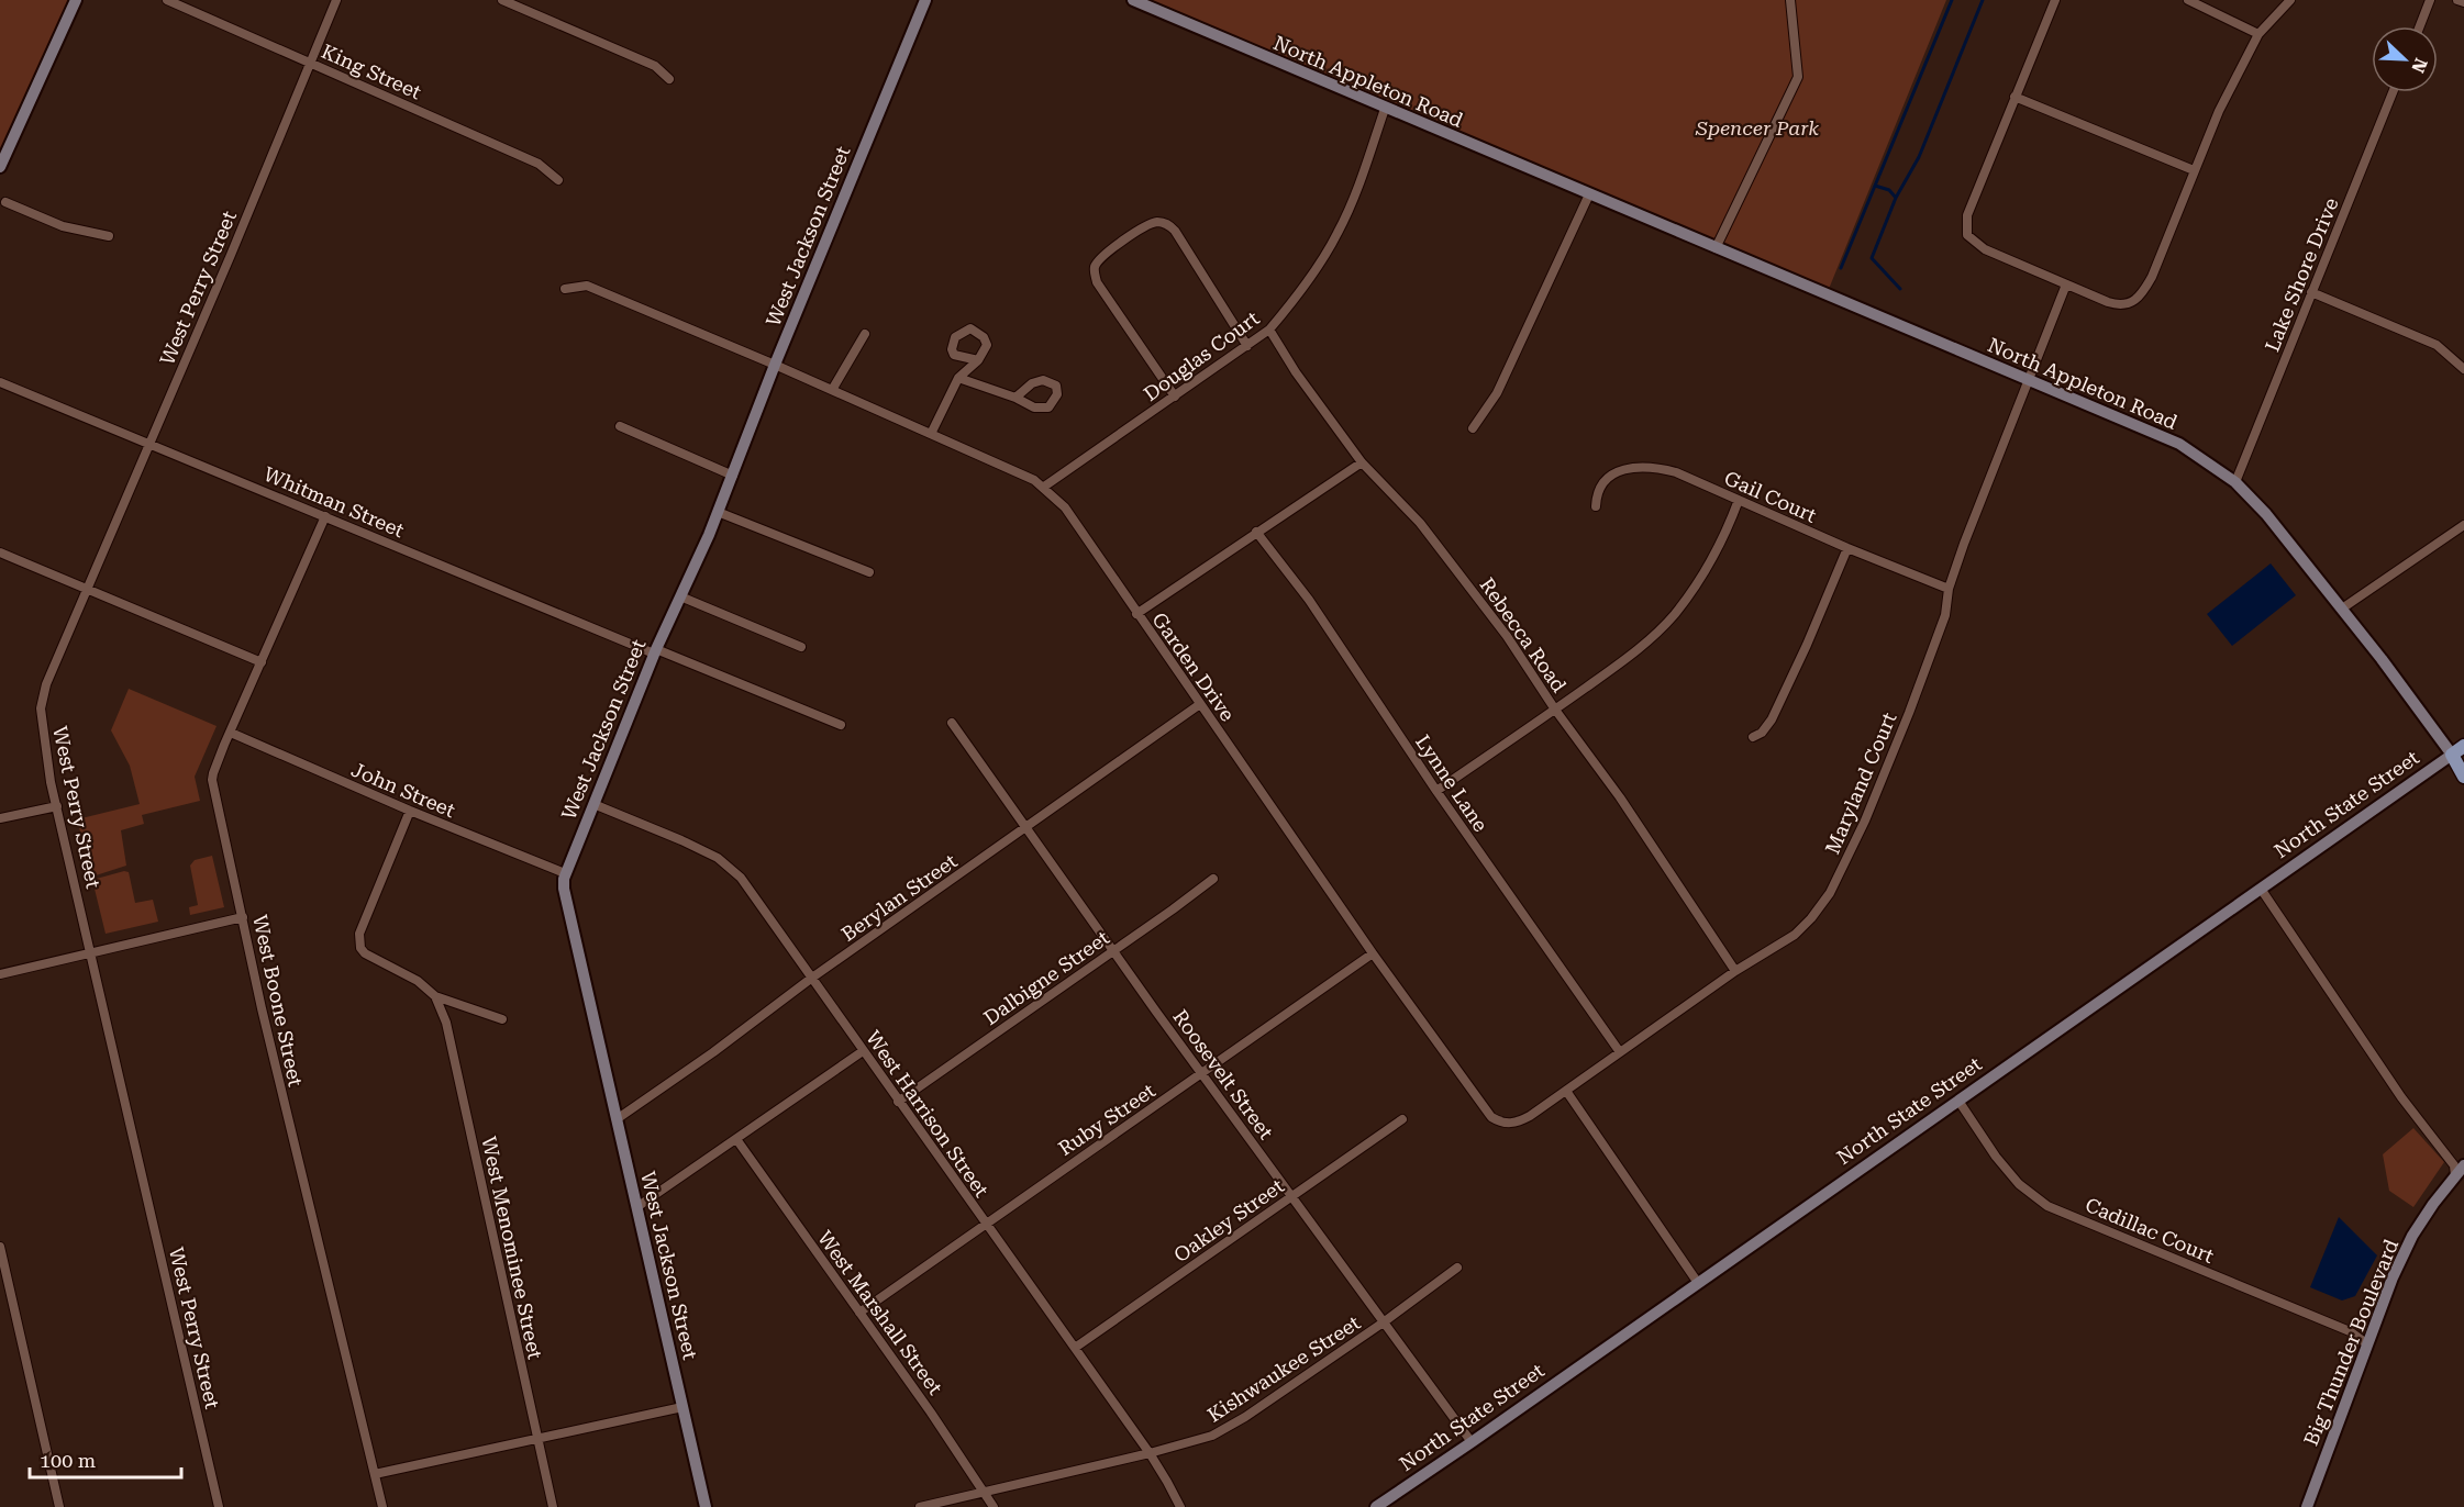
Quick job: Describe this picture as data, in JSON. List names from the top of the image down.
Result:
{
  "streets": {
    "main road": [
      "North Appleton Road",
      "West Jackson Street",
      "North State Street",
      "Big Thunder Boulevard"
    ],
    "street": [
      "King Street",
      "Lake Shore Drive",
      "West Perry Street",
      "Douglas Court",
      "Gail Court",
      "Whitman Street",
      "Rebecca Road",
      "Garden Drive",
      "Lynne Lane",
      "Maryland Court",
      "John Street",
      "Berylan Street",
      "Dalbigne Street",
      "West Boone Street",
      "Roosevelt Street",
      "West Harrison Street",
      "Ruby Street",
      "Oakley Street",
      "Cadillac Court",
      "West Menominee Street",
      "West Marshall Street",
      "Kishwaukee Street"
    ]
  },
  "crossings": [
    ["King Street", "West Perry Street"],
    ["North Appleton Road", "Lake Shore Drive"],
    ["North Appleton Road", "Douglas Court"],
    ["North Appleton Road", "Maryland Court"],
    ["North Appleton Road", "North State Street"],
    ["West Jackson Street", "Whitman Street"],
    ["West Jackson Street", "Garden Drive"],
    ["West Jackson Street", "John Street"],
    ["West Jackson Street", "Berylan Street"],
    ["West Jackson Street", "West Harrison Street"],
    ["West Perry Street", "Whitman Street"],
    ["Douglas Court", "Rebecca Road"],
    ["Douglas Court", "Garden Drive"],
    ["Gail Court", "Maryland Court"],
    ["Whitman Street", "West Boone Street"],
    ["Rebecca Road", "Maryland Court"],
    ["Garden Drive", "Maryland Court"],
    ["Garden Drive", "Berylan Street"],
    ["Garden Drive", "Ruby Street"],
    ["Lynne Lane", "Maryland Court"],
    ["John Street", "West Boone Street"],
    ["North State Street", "Roosevelt Street"],
    ["North State Street", "Cadillac Court"],
    ["Berylan Street", "Roosevelt Street"],
    ["Berylan Street", "West Harrison Street"],
    ["Dalbigne Street", "Roosevelt Street"],
    ["Dalbigne Street", "West Harrison Street"],
    ["Roosevelt Street", "Ruby Street"],
    ["Roosevelt Street", "Oakley Street"],
    ["Roosevelt Street", "Kishwaukee Street"],
    ["West Harrison Street", "Ruby Street"],
    ["West Harrison Street", "Oakley Street"],
    ["West Harrison Street", "Kishwaukee Street"],
    ["Ruby Street", "West Marshall Street"],
    ["Cadillac Court", "Big Thunder Boulevard"],
    ["West Marshall Street", "Kishwaukee Street"]
  ],
  "parks": ["Spencer Park"],
  "scale_bar": "100 m",
  "north": "bottom right"
}
